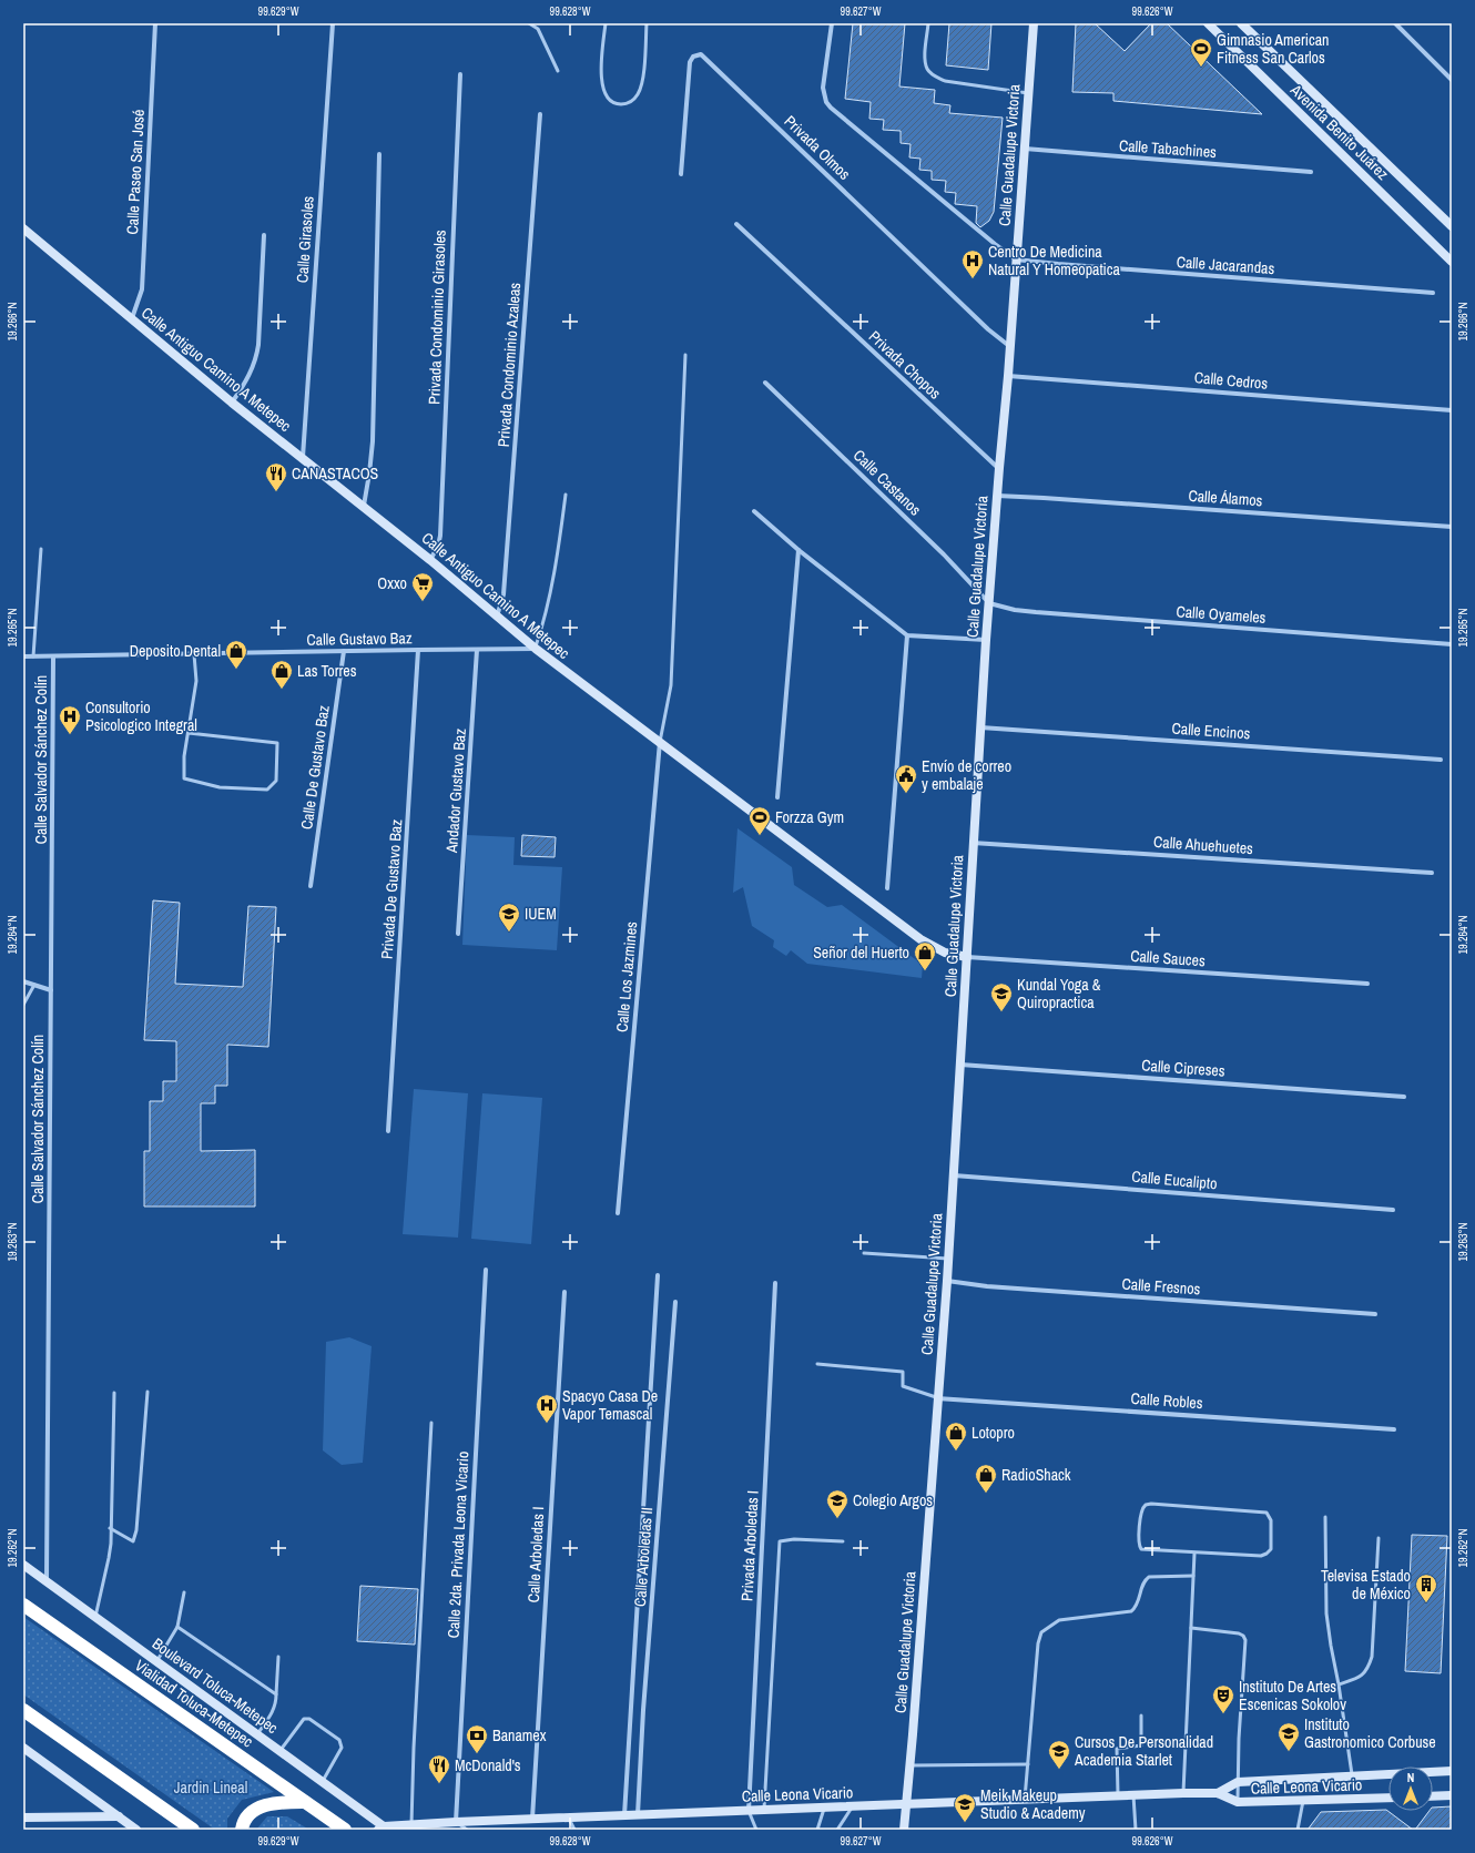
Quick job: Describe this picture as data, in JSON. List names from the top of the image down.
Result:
{
  "streets": {
    "highway": ["Vialidad Toluca-Metepec"],
    "street": [
      "Avenida Benito Juárez",
      "Privada Olmos",
      "Calle Tabachines",
      "Calle Guadalupe Victoria",
      "Calle Paseo San José",
      "Calle Girasoles",
      "Calle Jacarandas",
      "Privada Condominio Girasoles",
      "Privada Condominio Azaleas",
      "Privada Chopos",
      "Calle Antiguo Camino A Metepec",
      "Calle Cedros",
      "Calle Castanos",
      "Calle Álamos",
      "Calle Oyameles",
      "Calle Gustavo Baz",
      "Calle Encinos",
      "Calle Salvador Sánchez Colín",
      "Calle De Gustavo Baz",
      "Andador Gustavo Baz",
      "Calle Ahuehuetes",
      "Privada De Gustavo Baz",
      "Calle Sauces",
      "Calle Los Jazmines",
      "Calle Cipreses",
      "Calle Eucalipto",
      "Calle Fresnos",
      "Calle Robles",
      "Calle 2da. Privada Leona Vicario",
      "Privada Arboledas I",
      "Calle Arboledas I",
      "Calle Arboledas II",
      "Boulevard Toluca-Metepec",
      "Calle Leona Vicario"
    ]
  },
  "crossings": [
    ["Privada Olmos", "Calle Guadalupe Victoria"],
    ["Calle Tabachines", "Calle Guadalupe Victoria"],
    ["Calle Guadalupe Victoria", "Calle Jacarandas"],
    ["Calle Guadalupe Victoria", "Privada Chopos"],
    ["Calle Guadalupe Victoria", "Calle Antiguo Camino A Metepec"],
    ["Calle Guadalupe Victoria", "Calle Cedros"],
    ["Calle Guadalupe Victoria", "Calle Castanos"],
    ["Calle Guadalupe Victoria", "Calle Álamos"],
    ["Calle Guadalupe Victoria", "Calle Oyameles"],
    ["Calle Guadalupe Victoria", "Calle Encinos"],
    ["Calle Guadalupe Victoria", "Calle Ahuehuetes"],
    ["Calle Guadalupe Victoria", "Calle Sauces"],
    ["Calle Guadalupe Victoria", "Calle Cipreses"],
    ["Calle Guadalupe Victoria", "Calle Eucalipto"],
    ["Calle Guadalupe Victoria", "Calle Fresnos"],
    ["Calle Guadalupe Victoria", "Calle Robles"],
    ["Calle Guadalupe Victoria", "Calle Leona Vicario"],
    ["Calle Paseo San José", "Calle Antiguo Camino A Metepec"],
    ["Calle Girasoles", "Calle Antiguo Camino A Metepec"],
    ["Privada Condominio Girasoles", "Calle Antiguo Camino A Metepec"],
    ["Privada Condominio Azaleas", "Calle Antiguo Camino A Metepec"],
    ["Calle Antiguo Camino A Metepec", "Calle Gustavo Baz"],
    ["Calle Antiguo Camino A Metepec", "Calle Sauces"],
    ["Calle Antiguo Camino A Metepec", "Calle Los Jazmines"],
    ["Calle Castanos", "Calle Oyameles"],
    ["Calle Gustavo Baz", "Calle Salvador Sánchez Colín"],
    ["Calle Gustavo Baz", "Calle De Gustavo Baz"],
    ["Calle Gustavo Baz", "Andador Gustavo Baz"],
    ["Calle Gustavo Baz", "Privada De Gustavo Baz"],
    ["Calle Salvador Sánchez Colín", "Boulevard Toluca-Metepec"],
    ["Calle 2da. Privada Leona Vicario", "Calle Leona Vicario"],
    ["Privada Arboledas I", "Calle Leona Vicario"],
    ["Calle Arboledas I", "Calle Leona Vicario"],
    ["Calle Arboledas II", "Calle Leona Vicario"],
    ["Boulevard Toluca-Metepec", "Calle Leona Vicario"]
  ],
  "parks": ["Jardin Lineal"],
  "places": {
    "sports": ["Gimnasio American Fitness San Carlos", "Forzza Gym"],
    "hospital": ["Centro De Medicina Natural Y Homeopatica", "Consultorio Psicologico Integral", "Spacyo Casa De Vapor Temascal"],
    "restaurant": ["CANASTACOS", "McDonald's"],
    "supermarket": ["Oxxo"],
    "shop": [
      "Deposito Dental",
      "Las Torres",
      "Señor del Huerto",
      "Lotopro",
      "RadioShack"
    ],
    "public building": ["Envío de correo y embalaje"],
    "school or university": [
      "IUEM",
      "Kundal Yoga & Quiropractica",
      "Colegio Argos",
      "Instituto Gastronomico Corbuse",
      "Cursos De Personalidad Academia Starlet",
      "Meik Makeup Studio & Academy"
    ],
    "building": ["Televisa Estado de México"],
    "theatre": ["Instituto De Artes Escenicas Sokolov"],
    "bank": ["Banamex"]
  },
  "north": "top",
  "coordinates": [
    "99.629°W",
    "99.628°W",
    "99.627°W",
    "99.626°W",
    "19.266°N",
    "19.265°N",
    "19.264°N",
    "19.263°N",
    "19.262°N"
  ]
}
